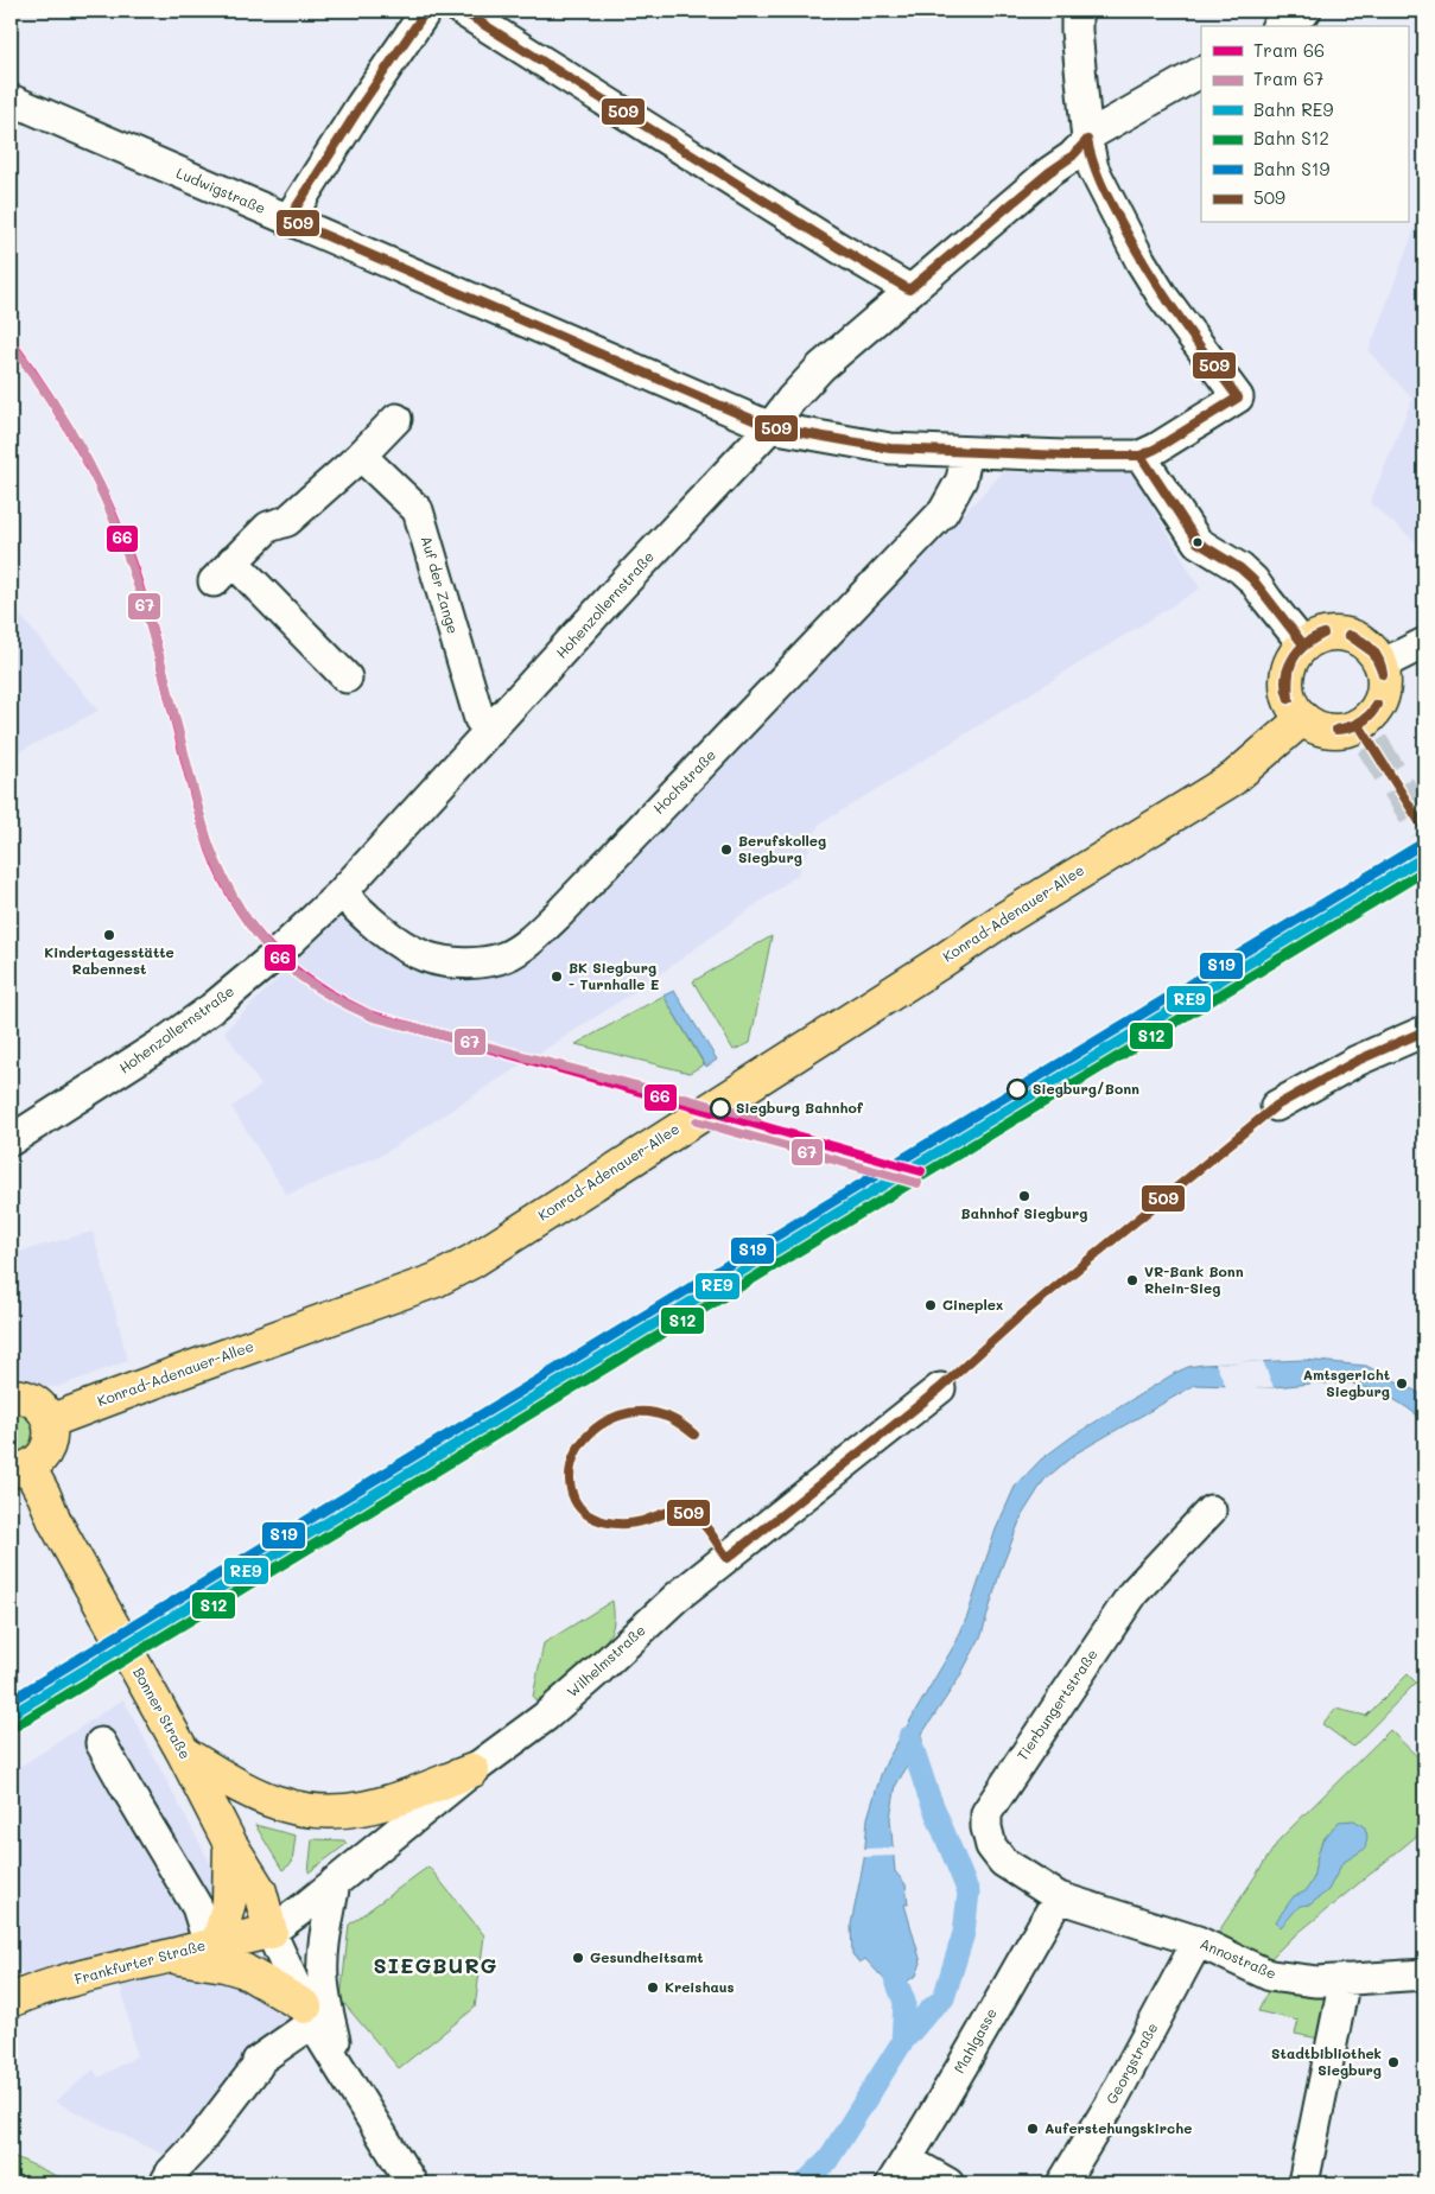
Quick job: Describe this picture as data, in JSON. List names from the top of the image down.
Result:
{
  "streets": {
    "main road": ["Konrad-Adenauer-Allee", "Bonner Straße", "Frankfurter Straße"],
    "street": [
      "Ludwigstraße",
      "Auf der Zange",
      "Hohenzollernstraße",
      "Hochstraße",
      "Wilhelmstraße",
      "Tierbungertstraße",
      "Annostraße",
      "Mahlgasse",
      "Georgstraße"
    ]
  },
  "crossings": [
    ["Ludwigstraße", "Hohenzollernstraße"],
    ["Ludwigstraße", "Hochstraße"],
    ["Auf der Zange", "Hohenzollernstraße"],
    ["Hohenzollernstraße", "Hochstraße"],
    ["Wilhelmstraße", "Bonner Straße"],
    ["Wilhelmstraße", "Frankfurter Straße"],
    ["Tierbungertstraße", "Annostraße"],
    ["Tierbungertstraße", "Mahlgasse"],
    ["Bonner Straße", "Frankfurter Straße"],
    ["Annostraße", "Mahlgasse"],
    ["Annostraße", "Georgstraße"]
  ],
  "districts": ["SIEGBURG"],
  "places": [
    "Berufskolleg Siegburg",
    "Kindertagesstätte Rabennest",
    "BK Siegburg - Turnhalle E",
    "Siegburg/Bonn",
    "Siegburg Bahnhof",
    "Bahnhof Siegburg",
    "VR-Bank Bonn Rhein-Sieg",
    "Cineplex",
    "Amtsgericht Siegburg",
    "Gesundheitsamt",
    "Kreishaus",
    "Stadtbibliothek Siegburg",
    "Auferstehungskirche"
  ],
  "lines": [
    "transit line 509",
    "tram line 66",
    "tram line 67",
    "rail line S19",
    "rail line RE9",
    "rail line S12"
  ],
  "legend": [
    "Tram 66",
    "Tram 67",
    "Bahn RE9",
    "Bahn S12",
    "Bahn S19",
    "509"
  ]
}
